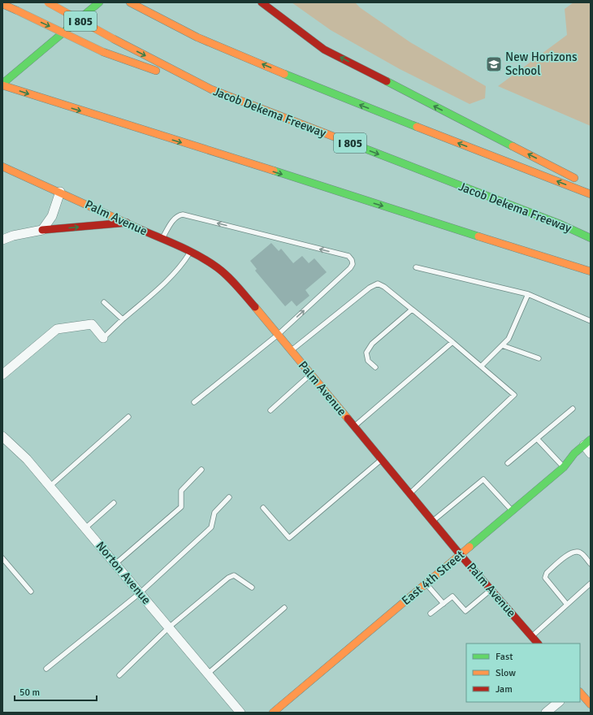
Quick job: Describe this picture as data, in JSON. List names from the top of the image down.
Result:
{
  "streets": {
    "main road": [
      "I 805",
      "Jacob Dekema Freeway",
      "Palm Avenue",
      "East 4th Street"
    ],
    "street": ["Norton Avenue"]
  },
  "crossings": [
    ["Palm Avenue", "East 4th Street"]
  ],
  "places": {
    "school or university": ["New Horizons School"]
  },
  "legend": ["Fast", "Slow", "Jam"],
  "scale_bar": "50 m"
}
